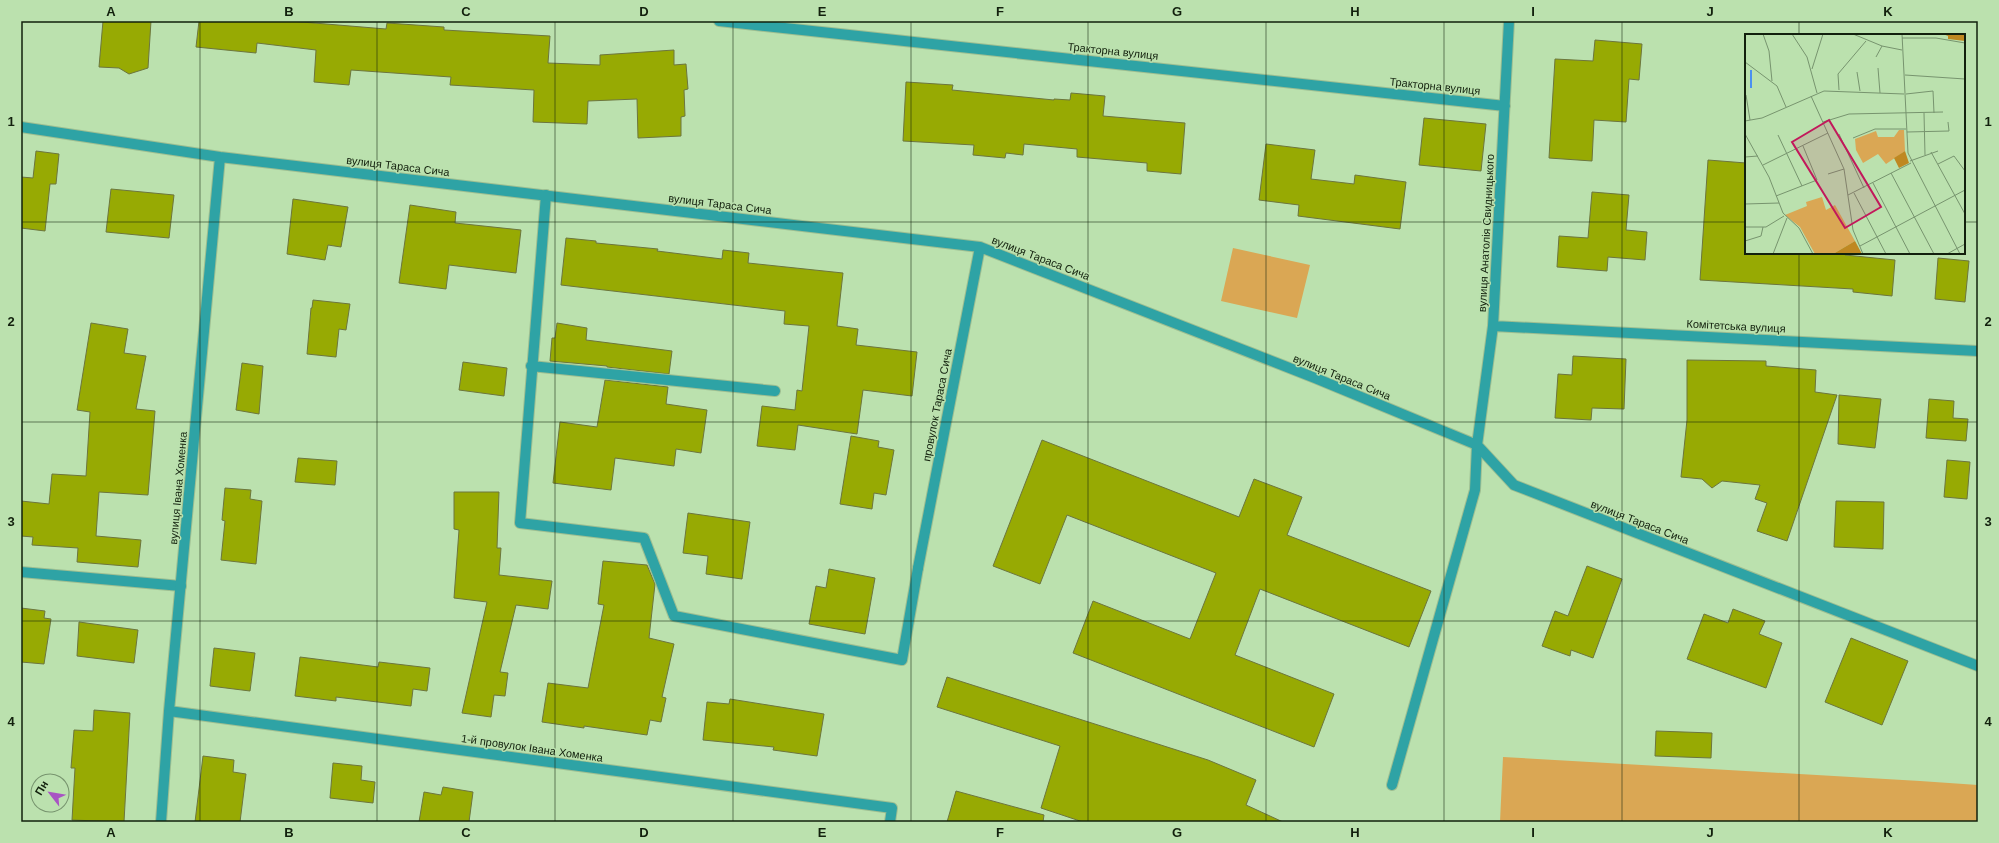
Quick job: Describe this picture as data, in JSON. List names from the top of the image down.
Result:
{
  "streets": {
    "street": [
      "Тракторна вулиця",
      "вулиця Тараса Сича",
      "вулиця Анатолія Свидницького",
      "Комітетська вулиця",
      "провулок Тараса Сича",
      "вулиця Івана Хоменка",
      "1-й провулок Івана Хоменка"
    ]
  },
  "crossings": [
    ["Тракторна вулиця", "вулиця Анатолія Свидницького"],
    ["вулиця Тараса Сича", "вулиця Анатолія Свидницького"],
    ["вулиця Тараса Сича", "провулок Тараса Сича"],
    ["вулиця Тараса Сича", "вулиця Івана Хоменка"],
    ["вулиця Анатолія Свидницького", "Комітетська вулиця"],
    ["вулиця Івана Хоменка", "1-й провулок Івана Хоменка"]
  ],
  "north": "top left",
  "grid": {
    "columns": [
      "A",
      "B",
      "C",
      "D",
      "E",
      "F",
      "G",
      "H",
      "I",
      "J",
      "K"
    ],
    "rows": [
      "1",
      "2",
      "3",
      "4"
    ]
  }
}
